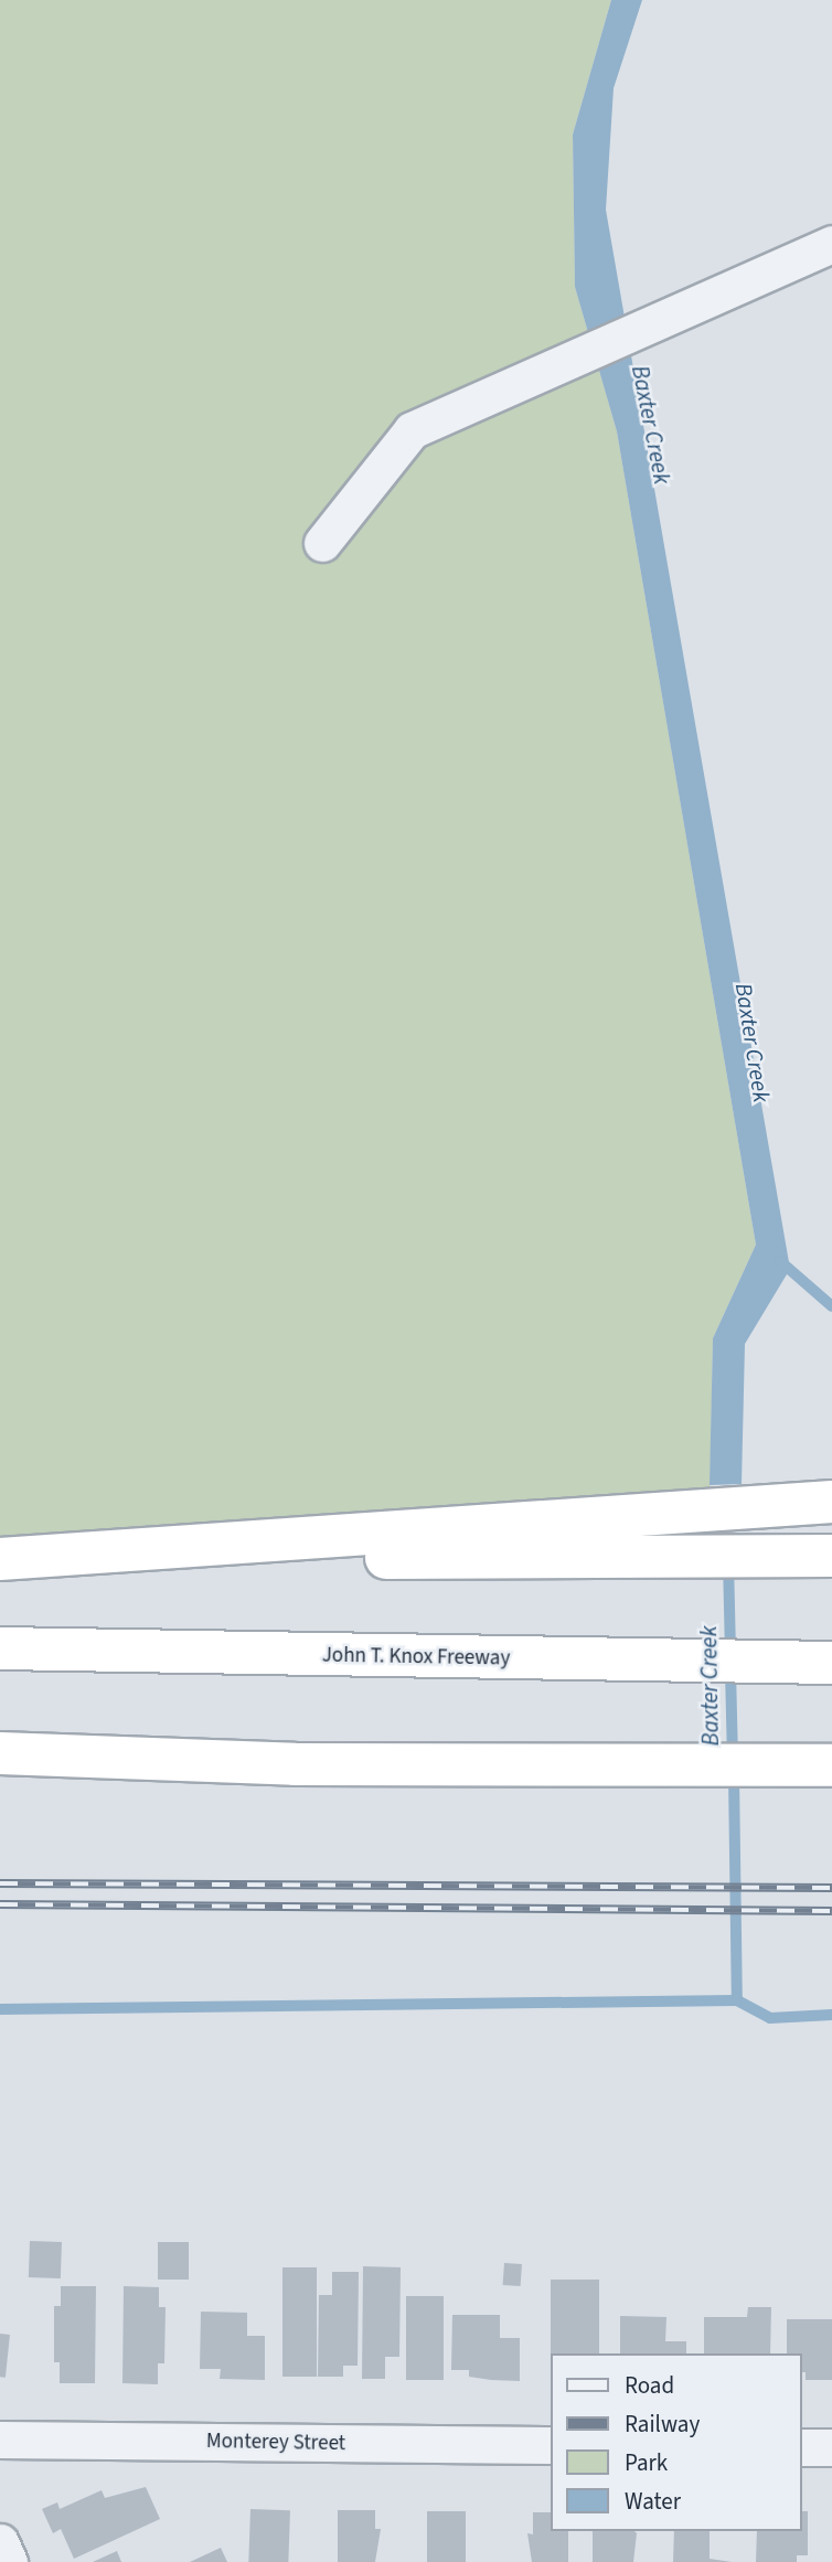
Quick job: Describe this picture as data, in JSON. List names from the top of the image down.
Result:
{
  "streets": {
    "highway": ["John T. Knox Freeway"],
    "street": ["Monterey Street"]
  },
  "water": ["Baxter Creek"],
  "legend": [
    "Road",
    "Railway",
    "Park",
    "Water"
  ]
}
